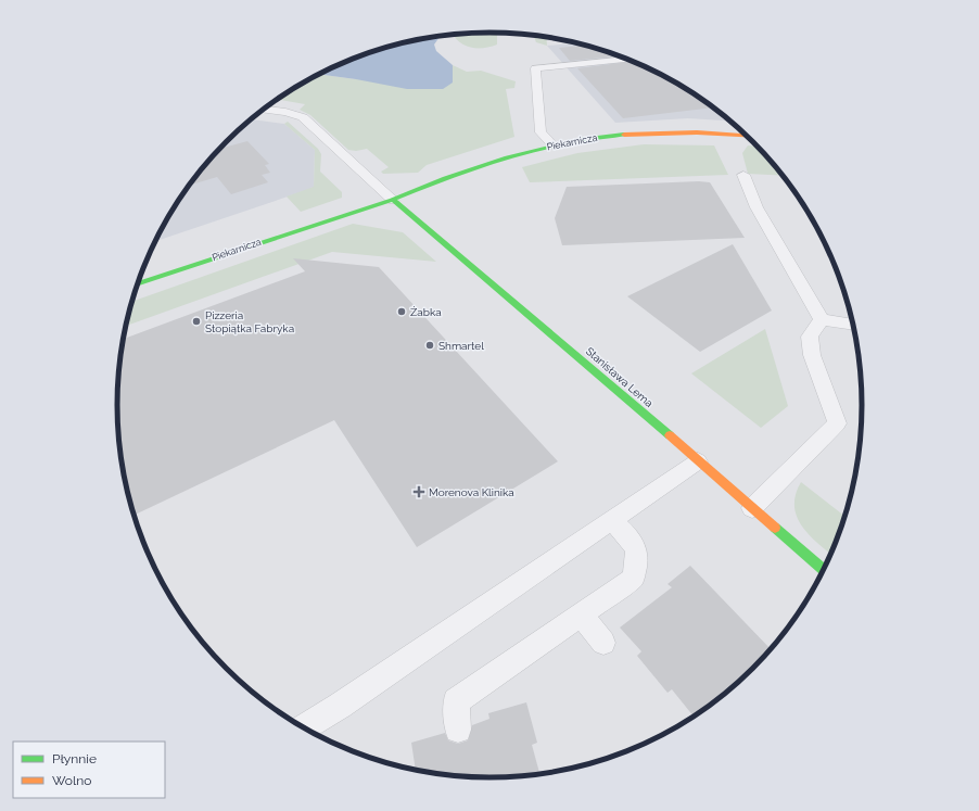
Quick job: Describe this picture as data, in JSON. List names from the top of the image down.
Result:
{
  "streets": {
    "street": ["Piekarnicza", "Stanisława Lema"]
  },
  "crossings": [
    ["Piekarnicza", "Stanisława Lema"]
  ],
  "places": {
    "other": ["Żabka", "Pizzeria Stopiątka Fabryka", "Shmartel"],
    "health": ["Morenova Klinika"]
  },
  "legend": ["Płynnie", "Wolno"]
}
